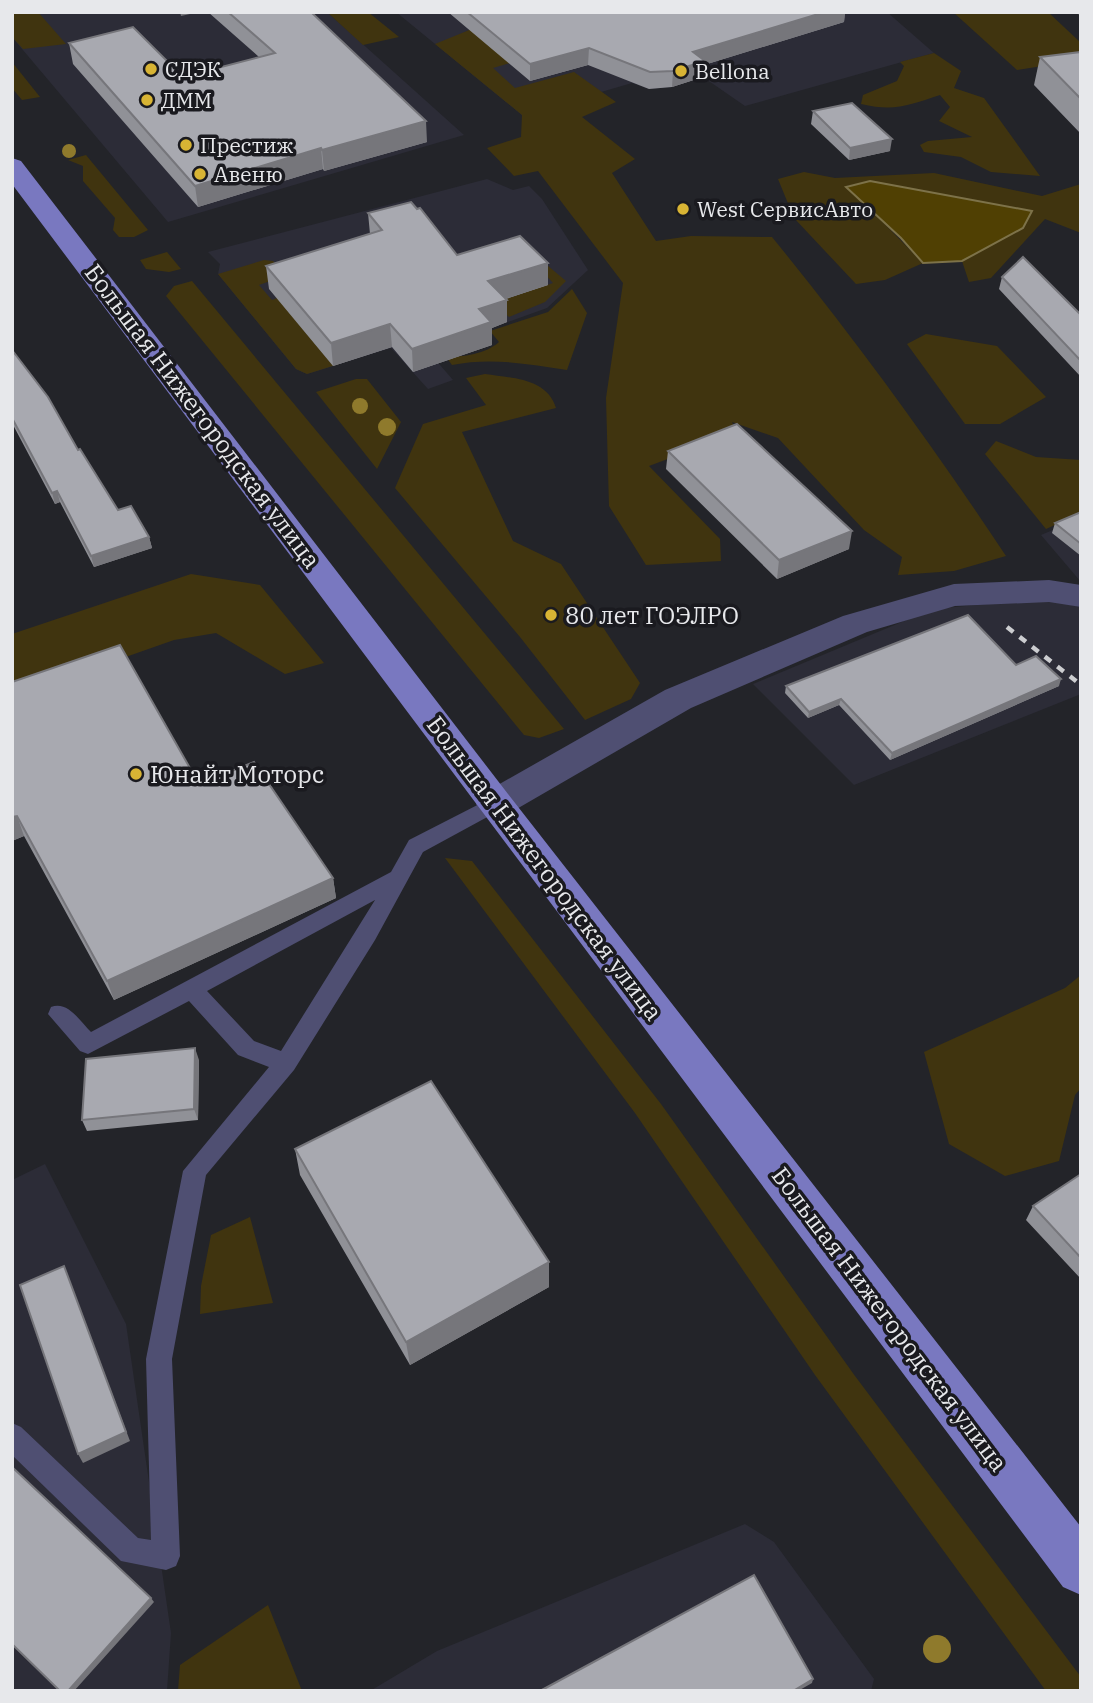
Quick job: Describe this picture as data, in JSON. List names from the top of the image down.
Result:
{
  "streets": {
    "main road": ["Большая Нижегородская улица"]
  },
  "places": [
    "СДЭК",
    "Bellona",
    "ДММ",
    "Престиж",
    "Авеню",
    "West СервисАвто",
    "80 лет ГОЭЛРО",
    "Юнайт Моторс"
  ]
}
